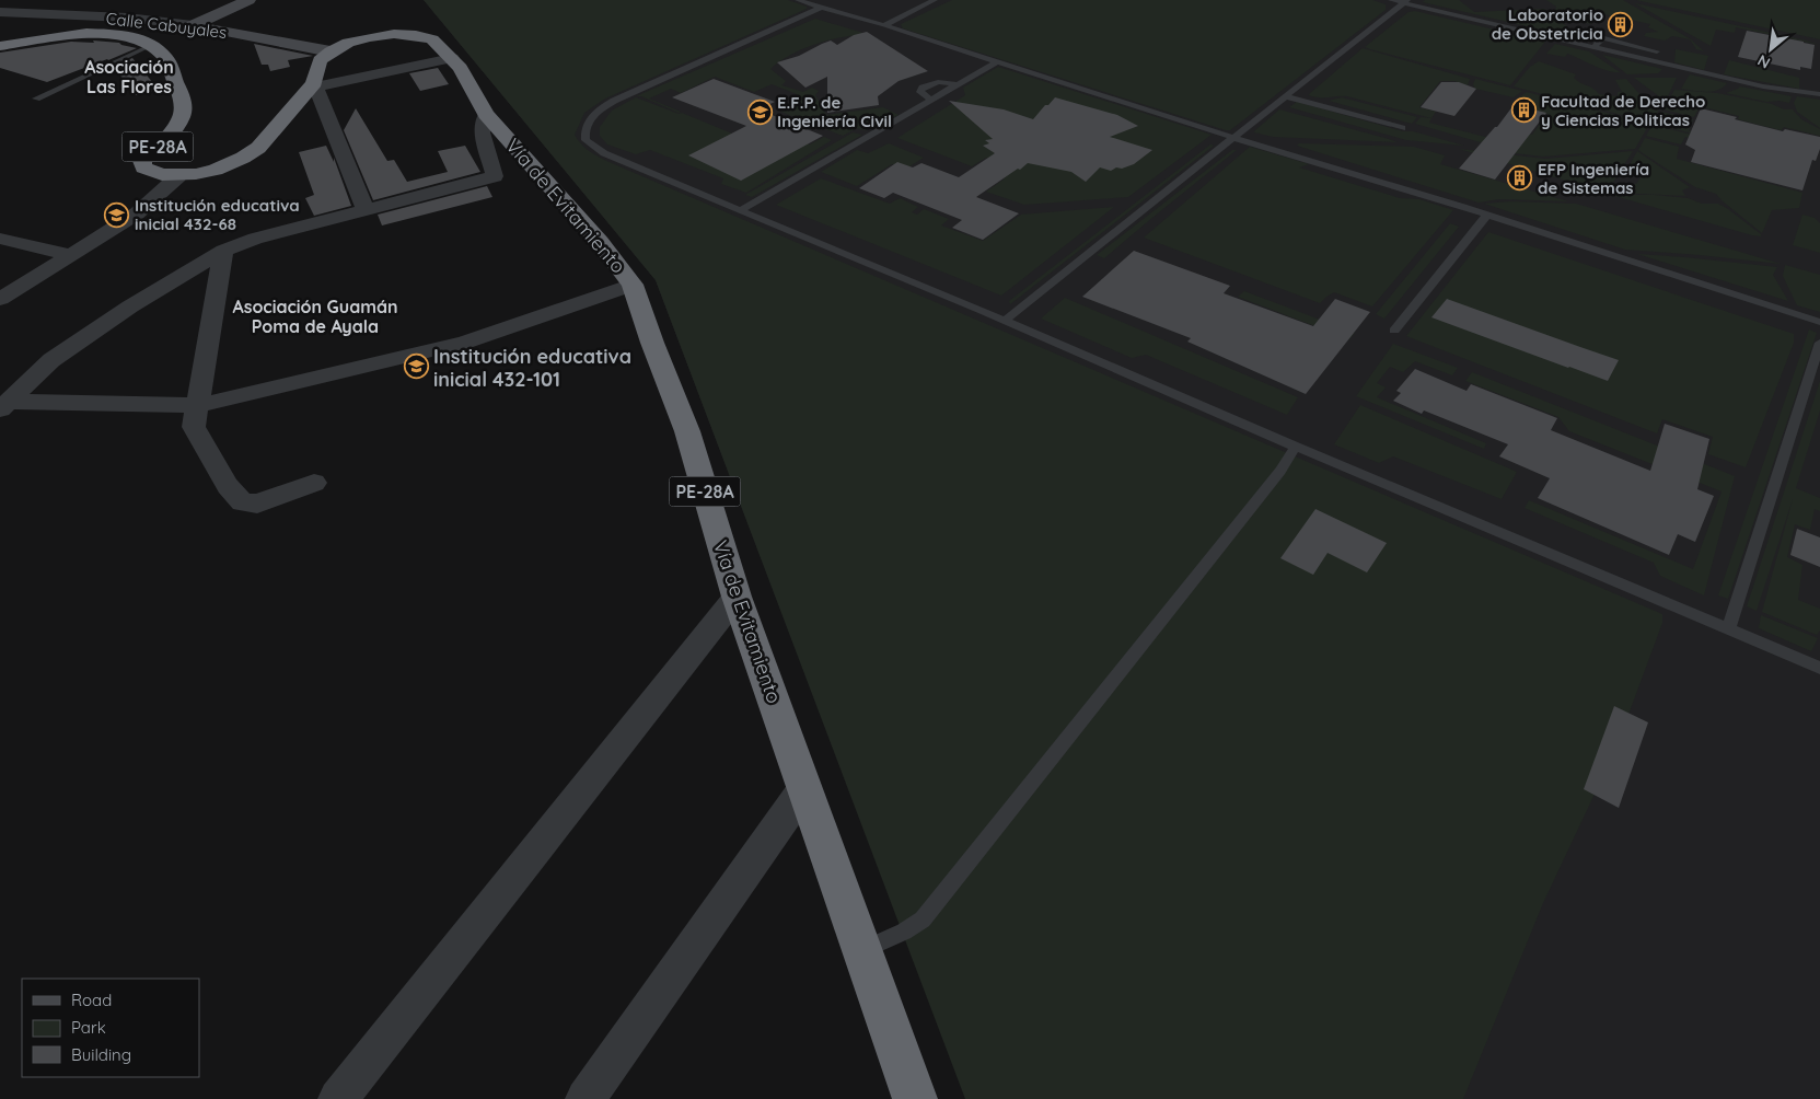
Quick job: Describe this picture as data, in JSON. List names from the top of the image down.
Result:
{
  "streets": {
    "highway": ["PE-28A", "Vía de Evitamiento"],
    "street": ["Calle Cabuyales"]
  },
  "crossings": [
    ["Calle Cabuyales", "PE-28A"],
    ["Calle Cabuyales", "Vía de Evitamiento"],
    ["PE-28A", "Vía de Evitamiento"]
  ],
  "districts": ["Asociación Las Flores", "Asociación Guamán Poma de Ayala"],
  "places": {
    "building": ["Laboratorio de Obstetricia", "Facultad de Derecho y Ciencias Politicas", "EFP Ingeniería de Sistemas"],
    "school or university": ["E.F.P. de Ingeniería Civil", "Institución educativa inicial 432-68", "Institución educativa inicial 432-101"]
  },
  "legend": ["Road", "Park", "Building"],
  "north": "bottom left"
}
